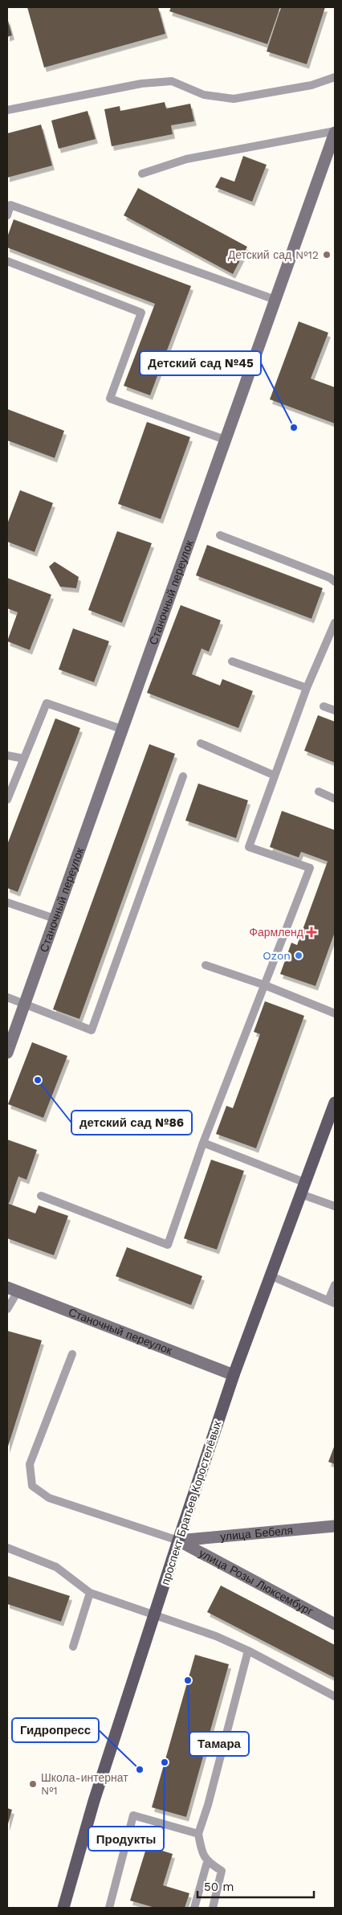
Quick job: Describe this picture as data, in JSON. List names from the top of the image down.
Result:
{
  "streets": {
    "main road": [
      "Станочный переулок",
      "проспект Братьев Коростелёвых",
      "улица Бебеля",
      "улица Розы Люксембург"
    ]
  },
  "crossings": [
    ["Станочный переулок", "проспект Братьев Коростелёвых"],
    ["проспект Братьев Коростелёвых", "улица Бебеля"],
    ["проспект Братьев Коростелёвых", "улица Розы Люксембург"],
    ["улица Бебеля", "улица Розы Люксембург"]
  ],
  "places": {
    "other": [
      "Детский сад №12",
      "Детский сад №45",
      "Ozon",
      "детский сад №86",
      "Тамара",
      "Продукты",
      "Гидропресс",
      "Школа-интернат №1"
    ],
    "health": ["Фармленд"]
  },
  "scale_bar": "50 m"
}
